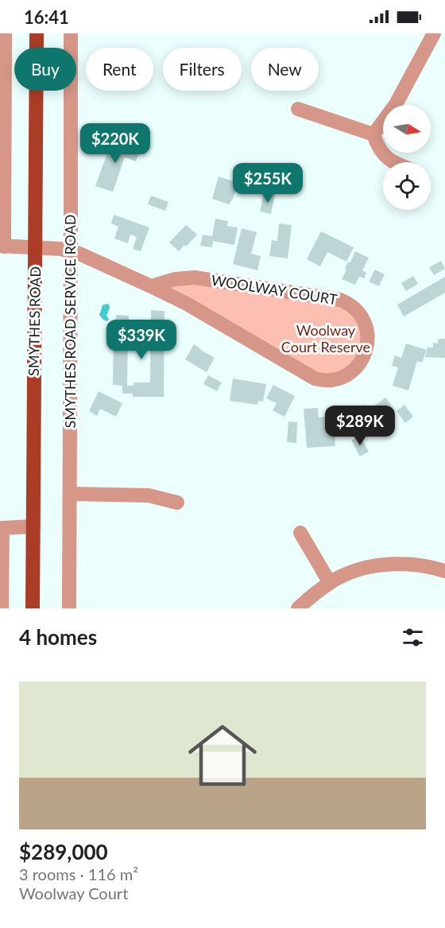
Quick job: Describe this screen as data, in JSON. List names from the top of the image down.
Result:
{
  "streets": {
    "main road": ["SMYTHES ROAD"],
    "street": ["WOOLWAY COURT", "SMYTHES ROAD SERVICE ROAD"]
  },
  "crossings": [
    ["WOOLWAY COURT", "SMYTHES ROAD"],
    ["WOOLWAY COURT", "SMYTHES ROAD SERVICE ROAD"]
  ],
  "parks": ["Woolway Court Reserve"],
  "north": "right",
  "page": {
    "status": "16:41",
    "chip": [
      "Buy",
      "Rent",
      "Filters",
      "New"
    ],
    "price": [
      "$220K",
      "$255K",
      "$339K",
      "$289K"
    ],
    "heading": "4 homes",
    "list": [
      {
        "name": "$289,000",
        "note": "3 rooms · 116 m² · Woolway Court"
      }
    ]
  }
}
